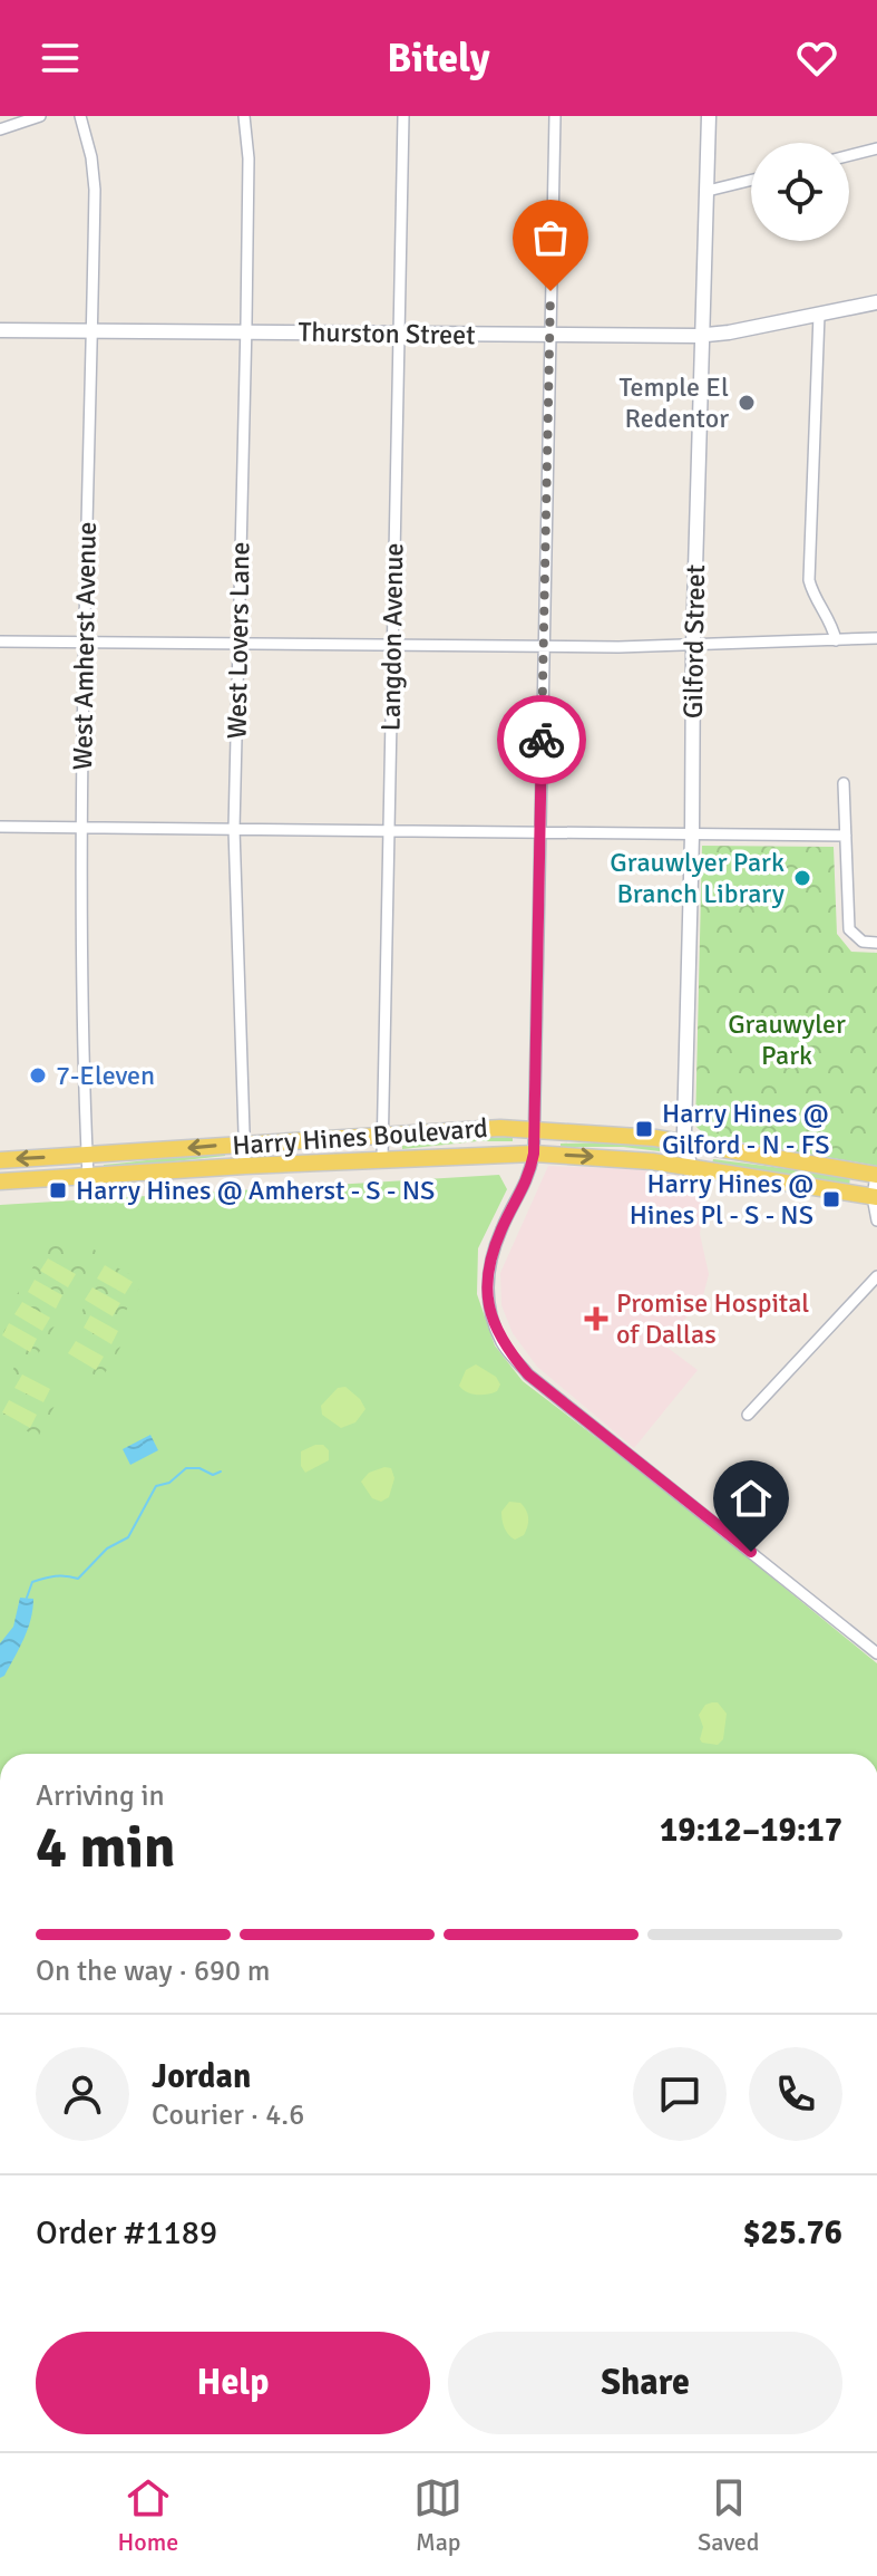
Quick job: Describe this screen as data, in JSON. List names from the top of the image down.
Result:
{
  "streets": {
    "main road": ["Harry Hines Boulevard"],
    "street": [
      "Thurston Street",
      "Langdon Avenue",
      "West Lovers Lane",
      "Gilford Street",
      "West Amherst Avenue"
    ]
  },
  "crossings": [
    ["Thurston Street", "Langdon Avenue"],
    ["Thurston Street", "West Lovers Lane"],
    ["Thurston Street", "Gilford Street"],
    ["Thurston Street", "West Amherst Avenue"],
    ["Langdon Avenue", "Harry Hines Boulevard"],
    ["West Lovers Lane", "Harry Hines Boulevard"],
    ["Gilford Street", "Harry Hines Boulevard"],
    ["West Amherst Avenue", "Harry Hines Boulevard"]
  ],
  "parks": ["Grauwyler Park"],
  "places": {
    "other": ["Temple El Redentor", "Grauwlyer Park Branch Library", "7-Eleven"],
    "transit": ["Harry Hines @ Gilford - N - FS", "Harry Hines @ Amherst - S - NS", "Harry Hines @ Hines Pl - S - NS"],
    "health": ["Promise Hospital of Dallas"]
  },
  "page": {
    "header": "Bitely",
    "heading": ["4 min", "Arriving in", "19:12–19:17"],
    "panel": [
      "Jordan",
      "Courier · 4.6",
      "Order #1189",
      "$25.76"
    ],
    "bar": "On the way · 690 m",
    "buttons": ["Help", "Share"],
    "tabs": ["Home", "Map", "Saved"]
  }
}
